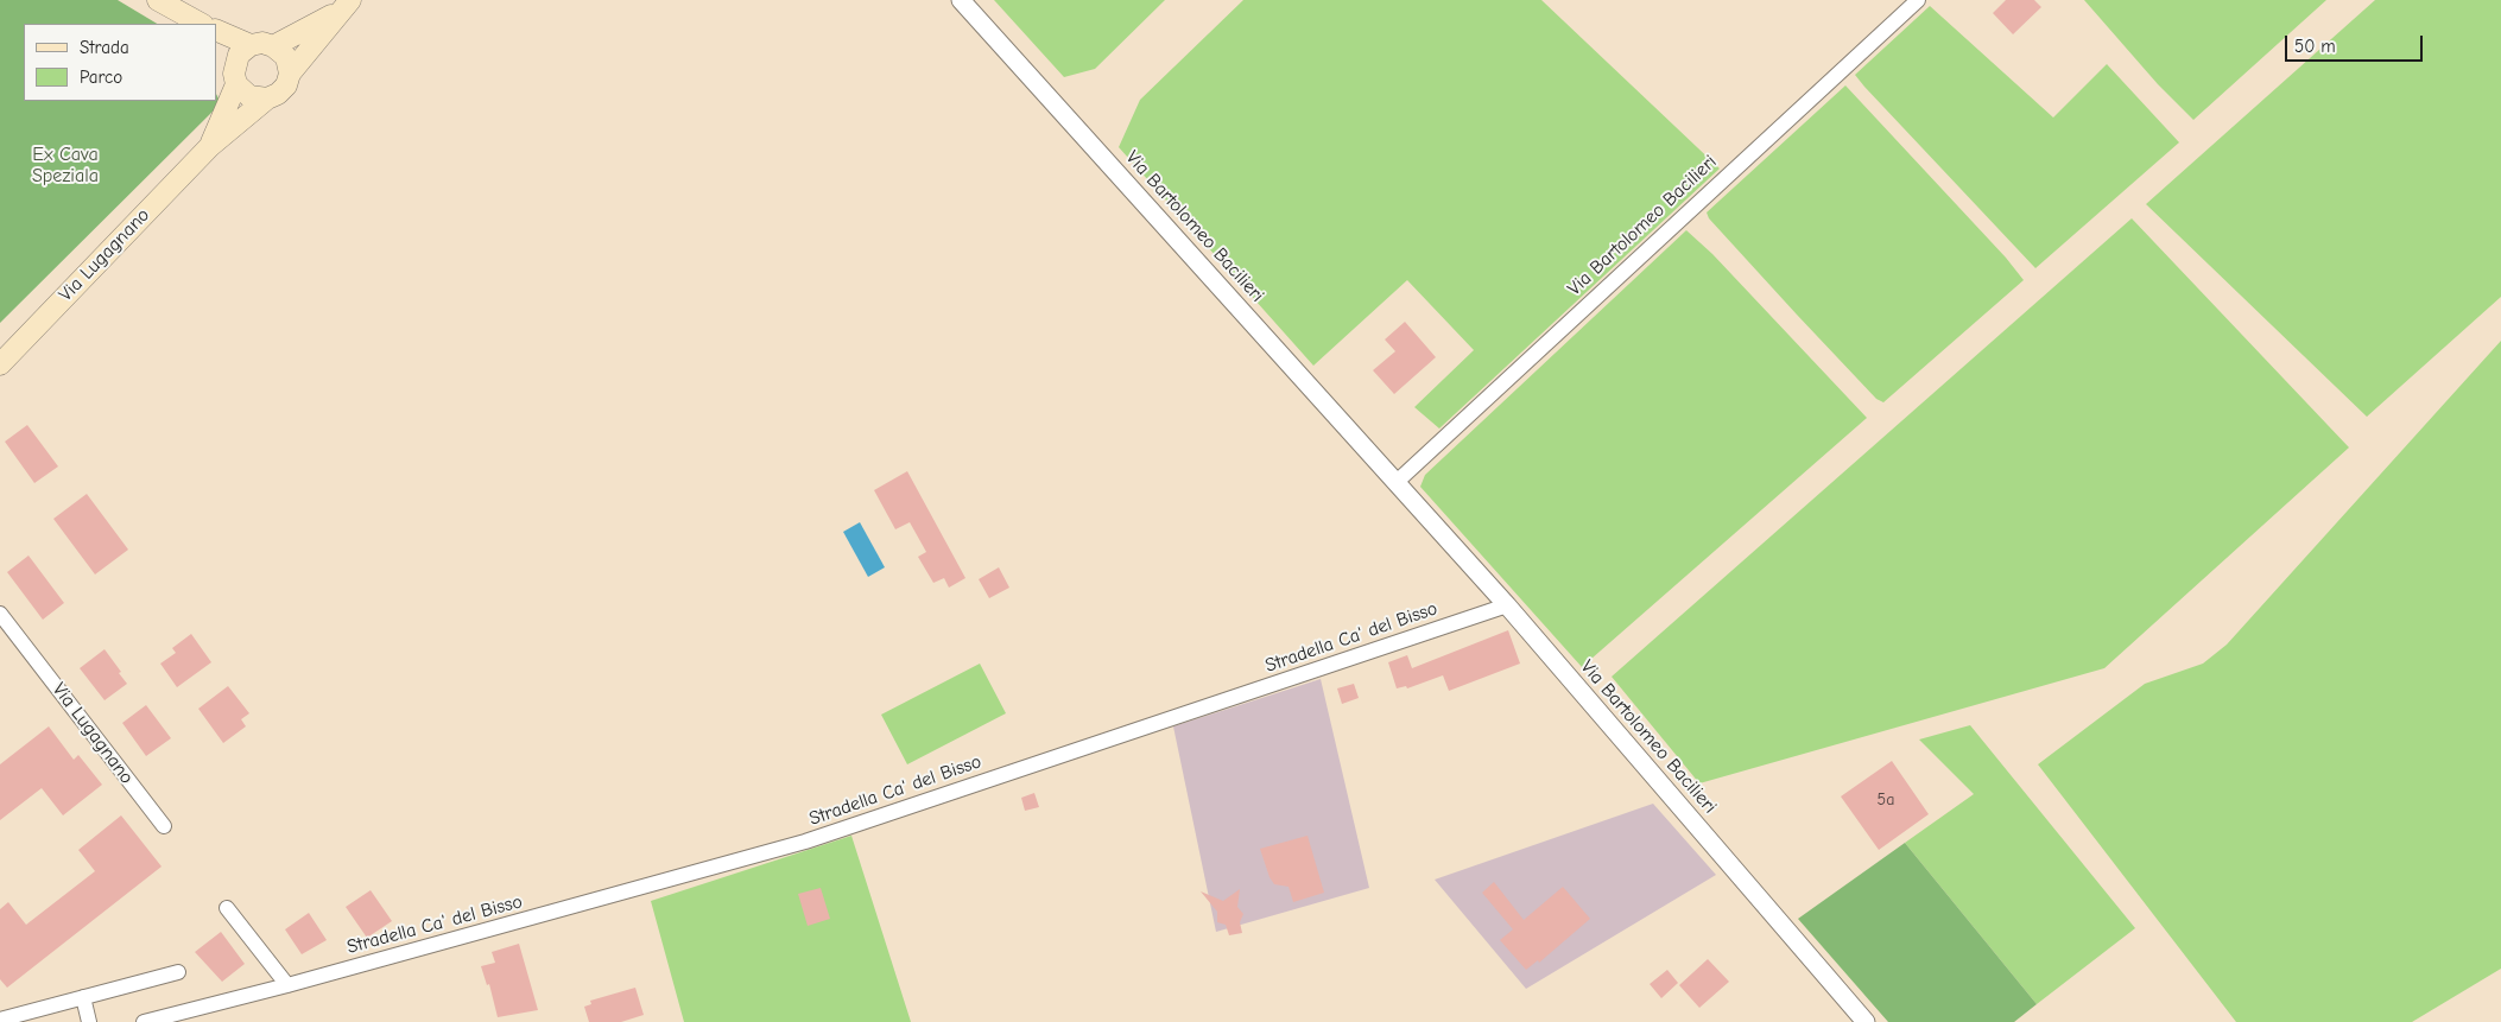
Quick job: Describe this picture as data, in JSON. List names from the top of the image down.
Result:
{
  "streets": {
    "main road": ["Via Lugagnano"],
    "street": ["Via Bartolomeo Bacilieri", "Stradella Ca' del Bisso"]
  },
  "crossings": [
    ["Via Bartolomeo Bacilieri", "Stradella Ca' del Bisso"]
  ],
  "parks": ["Ex Cava Speziala"],
  "house_numbers": ["5a"],
  "legend": ["Strada", "Parco"],
  "scale_bar": "50 m"
}
